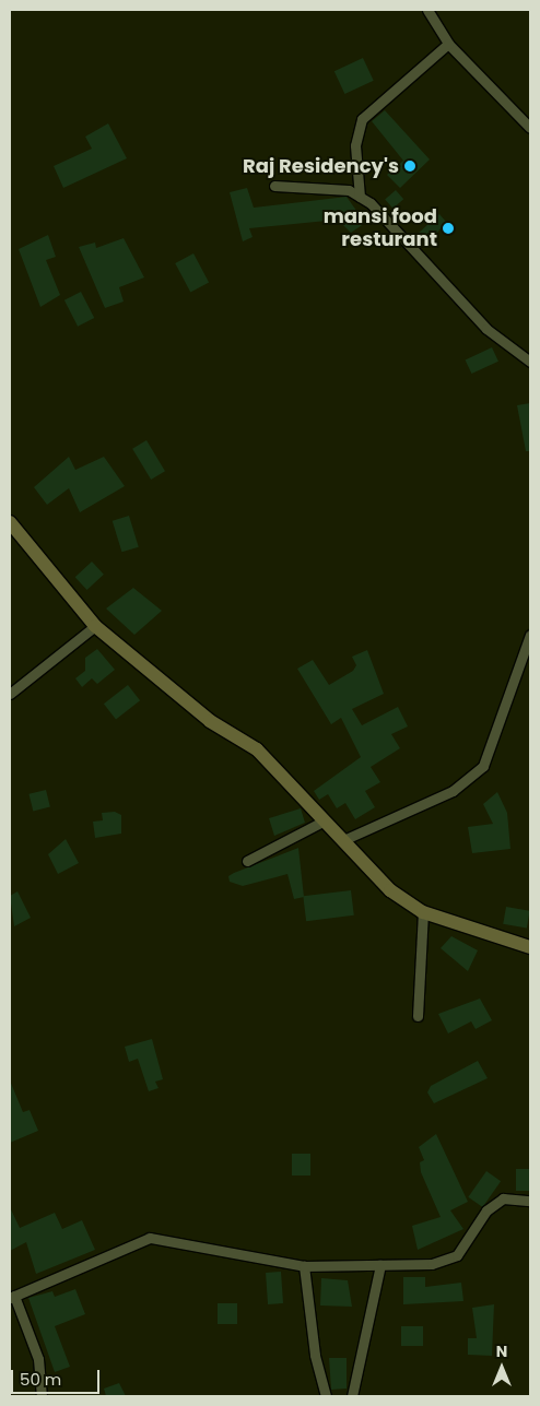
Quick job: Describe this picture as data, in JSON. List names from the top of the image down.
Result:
{
  "places": ["Raj Residency's", "mansi food resturant"],
  "scale_bar": "50 m",
  "north": "top"
}
